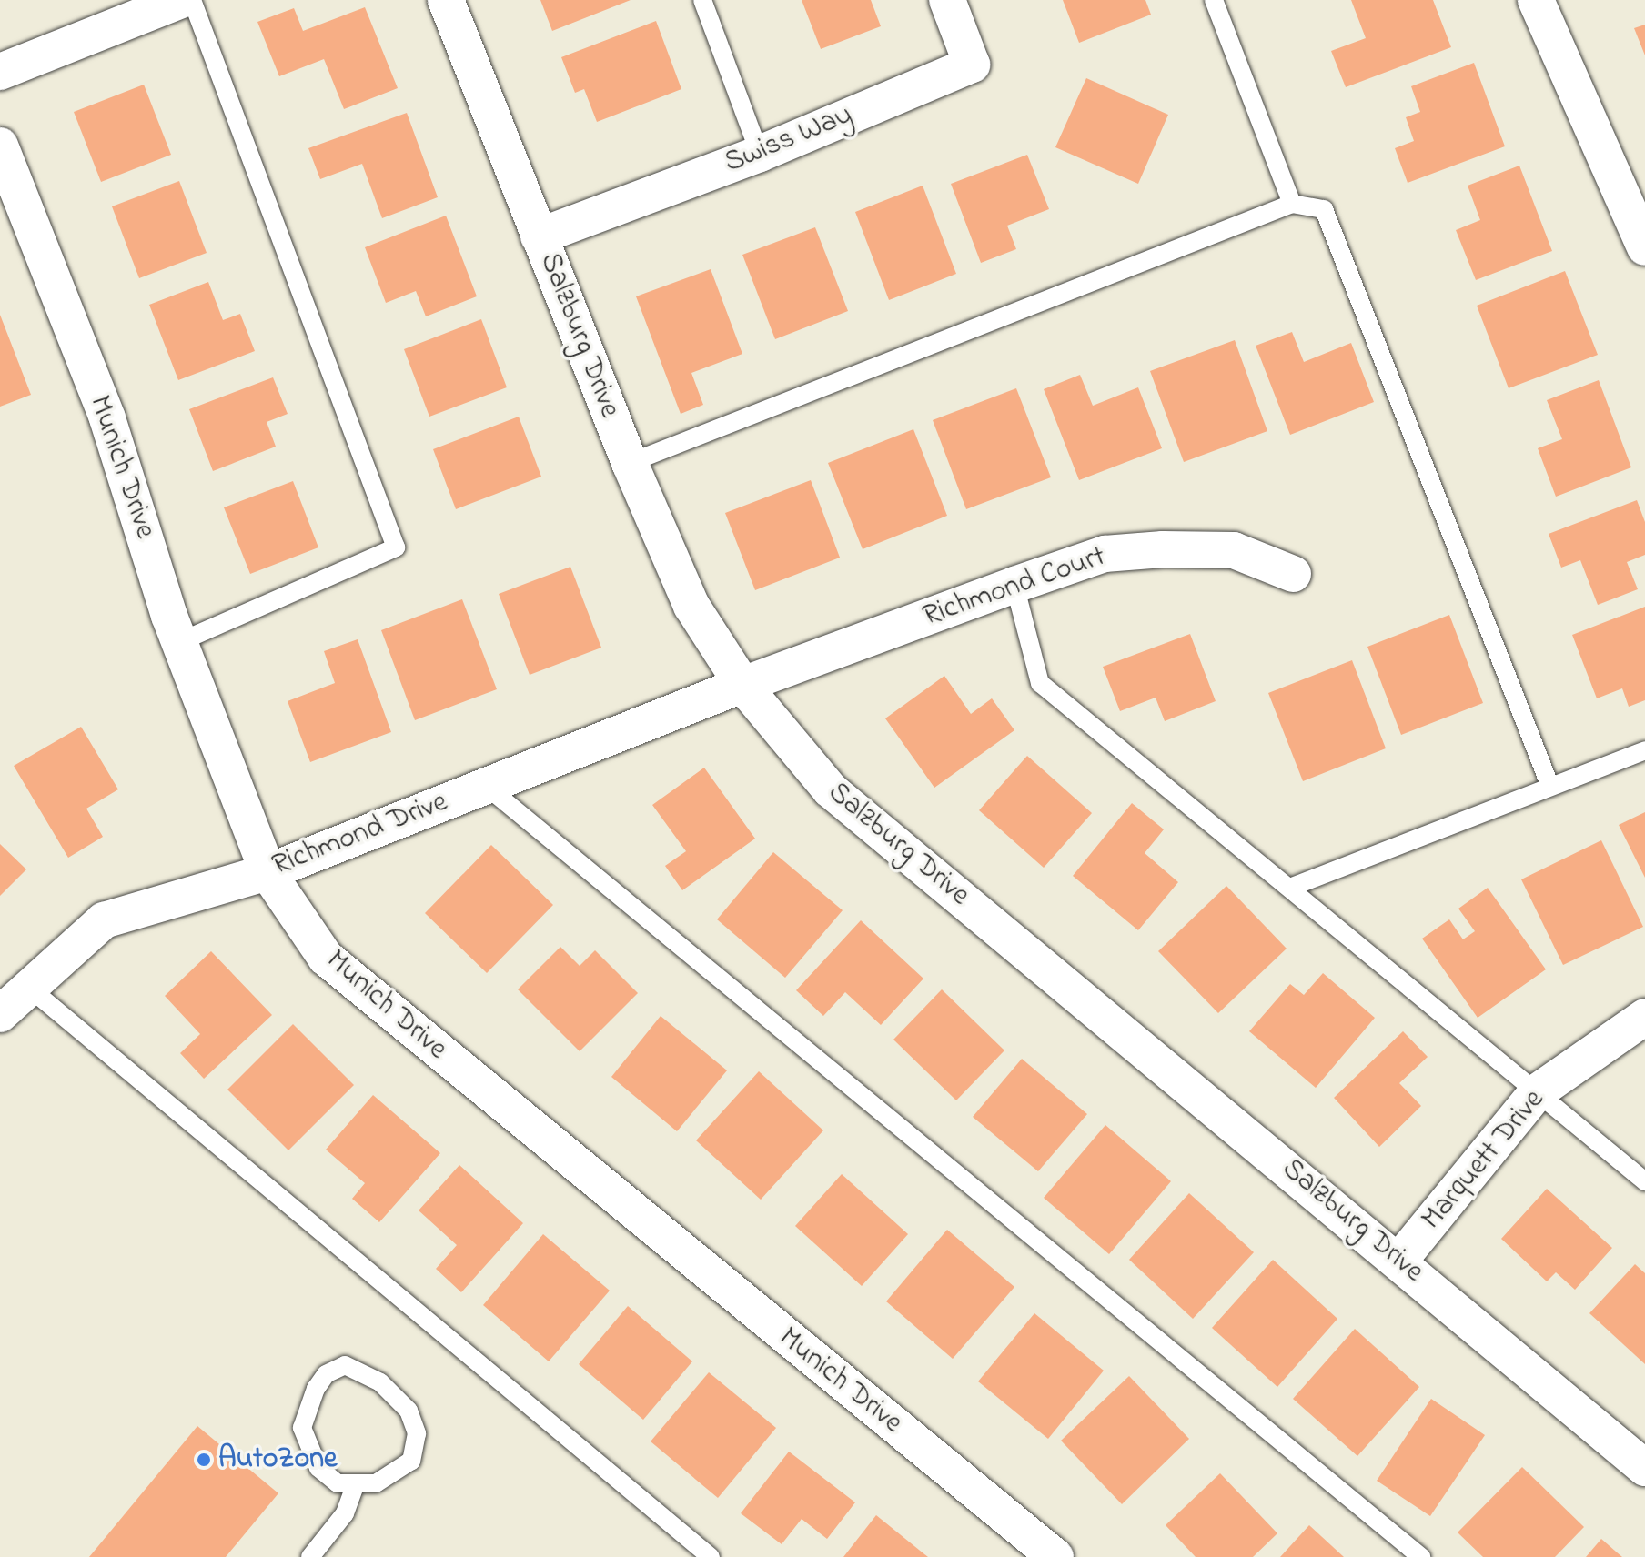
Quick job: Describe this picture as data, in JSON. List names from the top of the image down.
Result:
{
  "streets": {
    "street": [
      "Swiss Way",
      "Salzburg Drive",
      "Munich Drive",
      "Richmond Court",
      "Richmond Drive",
      "Marquett Drive"
    ]
  },
  "crossings": [
    ["Swiss Way", "Salzburg Drive"],
    ["Salzburg Drive", "Richmond Court"],
    ["Salzburg Drive", "Richmond Drive"],
    ["Salzburg Drive", "Marquett Drive"],
    ["Munich Drive", "Richmond Drive"],
    ["Richmond Court", "Richmond Drive"]
  ],
  "places": ["AutoZone"]
}
